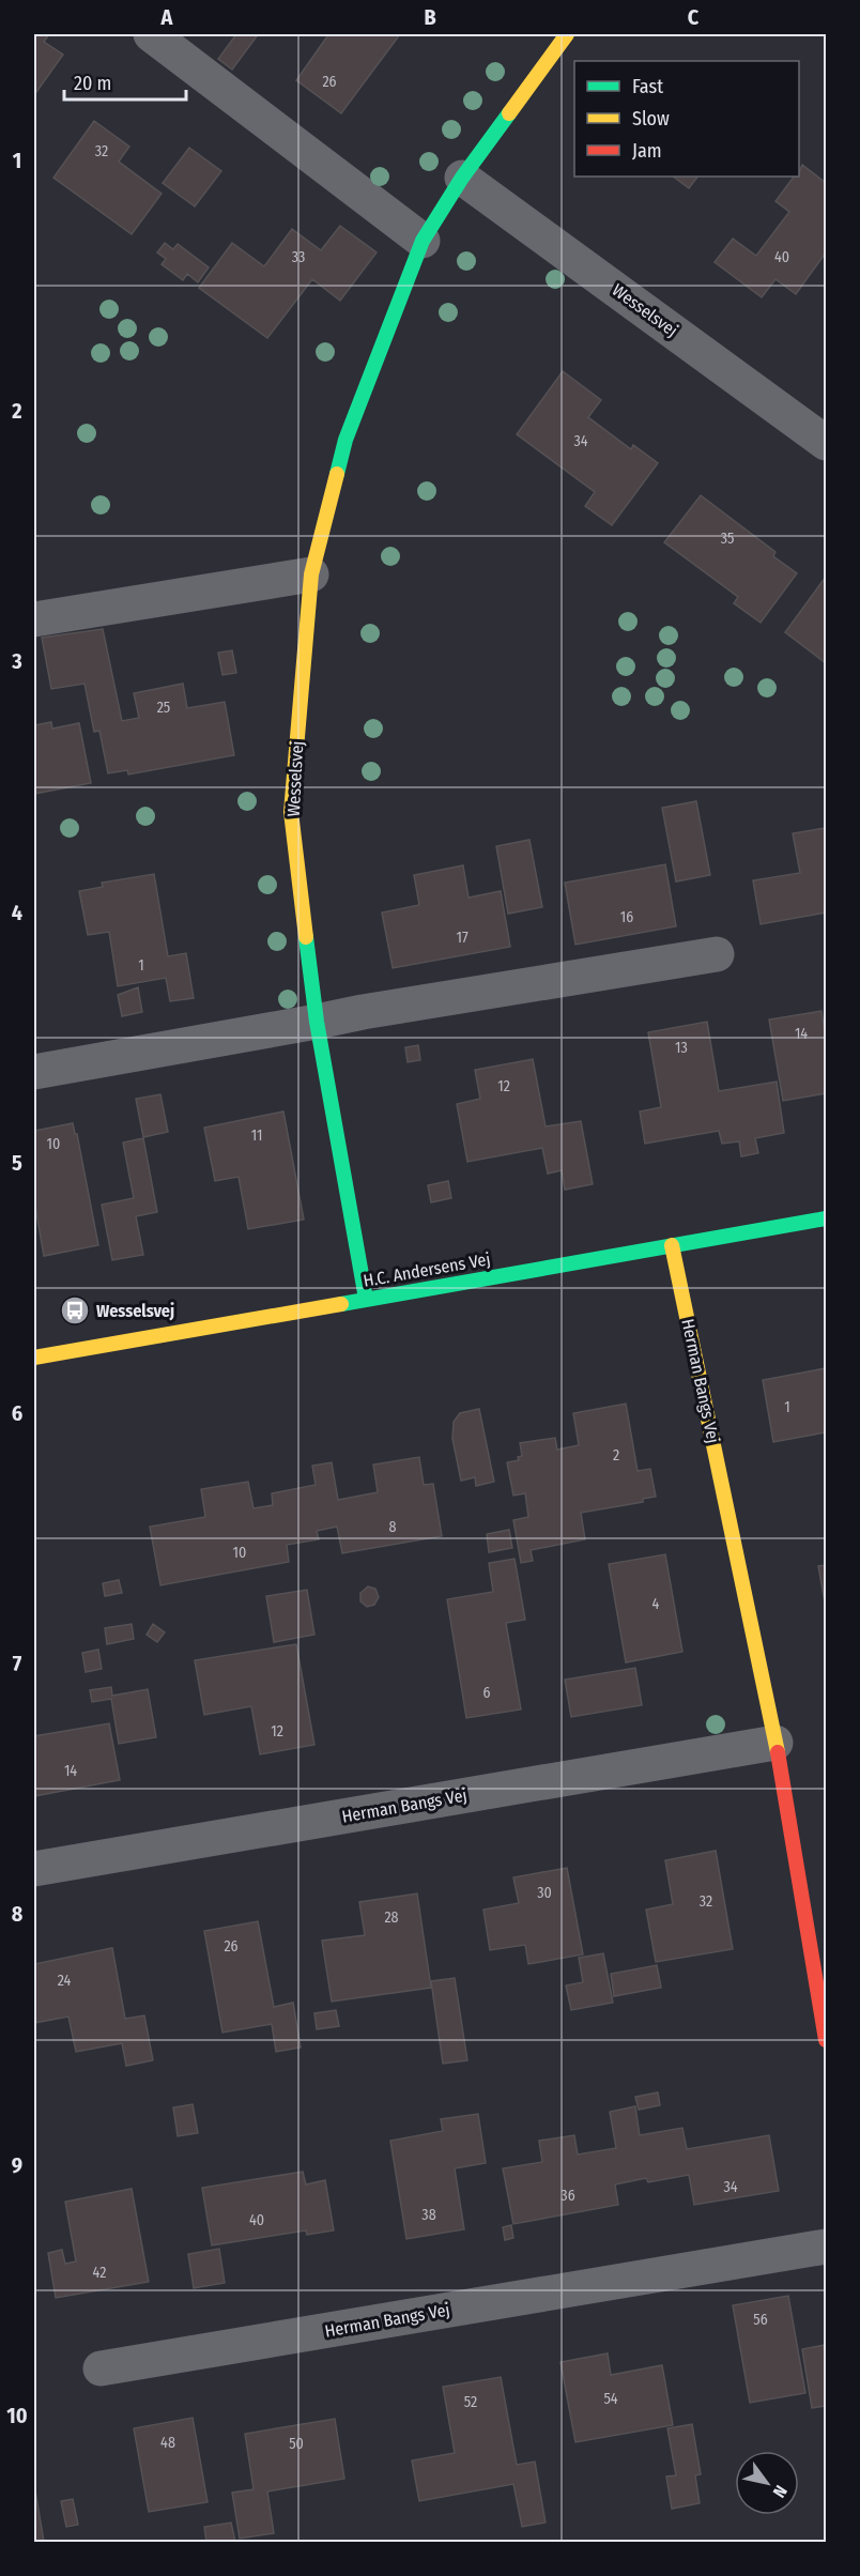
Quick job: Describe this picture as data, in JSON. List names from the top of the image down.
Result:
{
  "streets": {
    "street": ["Wesselsvej", "H.C. Andersens Vej", "Herman Bangs Vej"]
  },
  "crossings": [
    ["Wesselsvej", "H.C. Andersens Vej"],
    ["H.C. Andersens Vej", "Herman Bangs Vej"]
  ],
  "places": {
    "bus stop": ["Wesselsvej"]
  },
  "house_numbers": [
    "26",
    "32",
    "33",
    "40",
    "34",
    "35",
    "25",
    "16",
    "17",
    "1",
    "14",
    "13",
    "12",
    "11",
    "10",
    "1",
    "2",
    "8",
    "10",
    "4",
    "6",
    "12",
    "14",
    "30",
    "32",
    "28",
    "26",
    "24",
    "34",
    "36",
    "38",
    "40",
    "42",
    "56",
    "54",
    "52",
    "48",
    "50"
  ],
  "legend": ["Fast", "Slow", "Jam"],
  "scale_bar": "20 m",
  "north": "bottom right",
  "grid": {
    "columns": ["A", "B", "C"],
    "rows": [
      "1",
      "2",
      "3",
      "4",
      "5",
      "6",
      "7",
      "8",
      "9",
      "10"
    ]
  }
}
